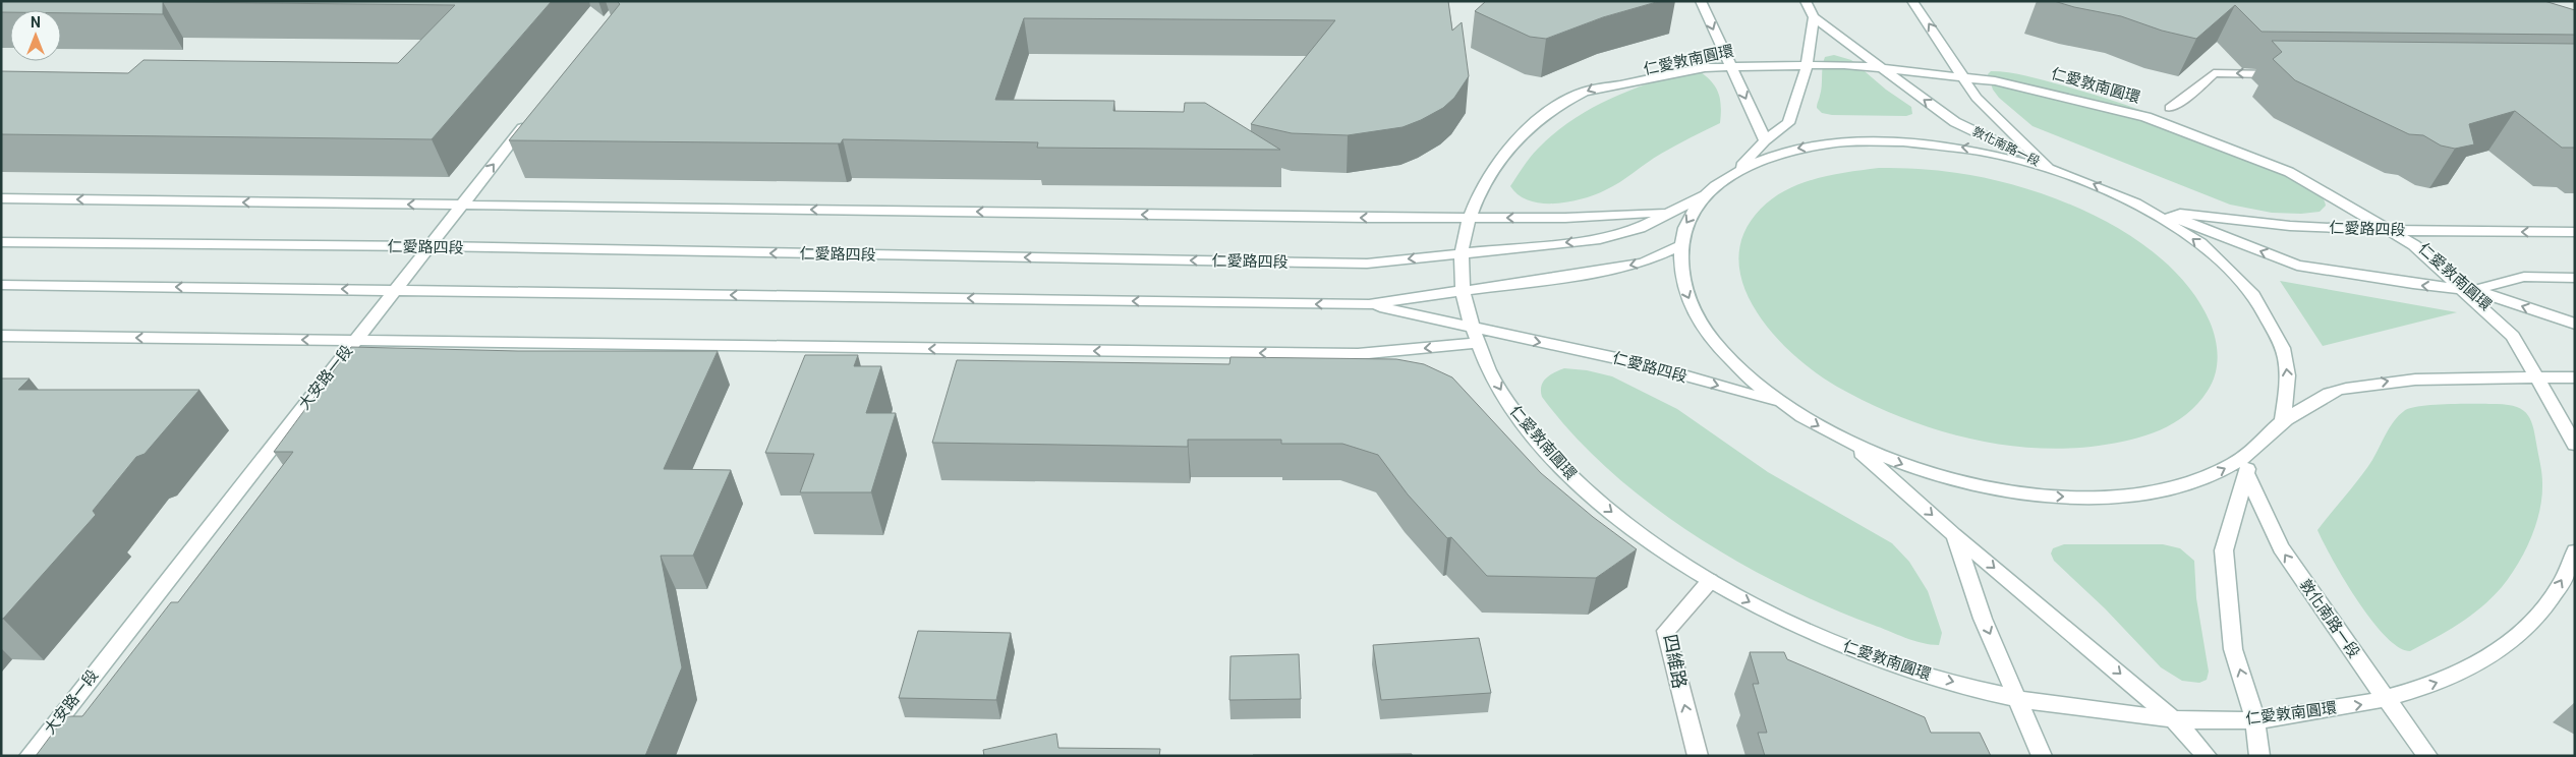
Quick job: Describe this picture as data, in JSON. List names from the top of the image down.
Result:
{
  "streets": {
    "main road": [
      "仁愛敦南圓環",
      "敦化南路一段",
      "仁愛路四段",
      "大安路一段",
      "四維路"
    ]
  },
  "crossings": [
    ["仁愛敦南圓環", "敦化南路一段"],
    ["仁愛敦南圓環", "仁愛路四段"],
    ["仁愛敦南圓環", "四維路"],
    ["仁愛路四段", "大安路一段"]
  ],
  "one_way": ["敦化南路一段", "仁愛路四段", "四維路"],
  "north": "top"
}
